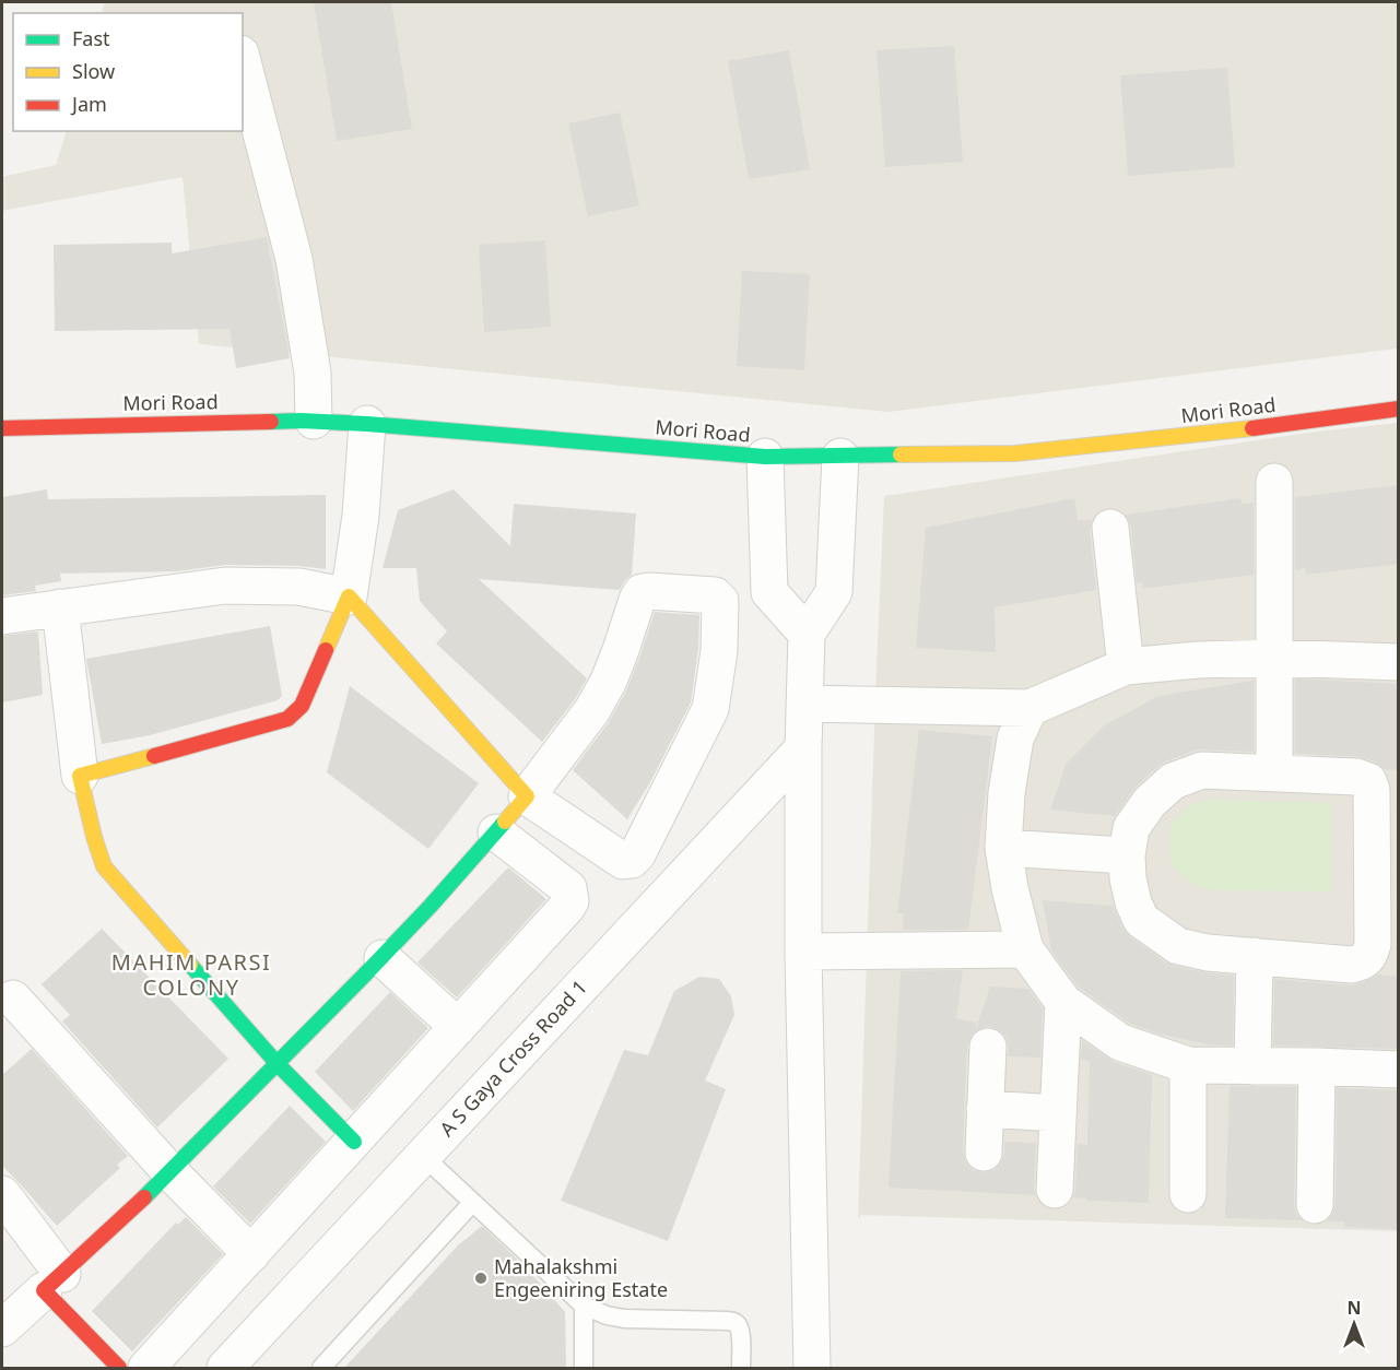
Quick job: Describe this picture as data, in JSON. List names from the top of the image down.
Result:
{
  "streets": {
    "street": ["Mori Road", "A S Gaya Cross Road 1"]
  },
  "districts": ["MAHIM PARSI COLONY"],
  "places": ["Mahalakshmi Engeeniring Estate"],
  "legend": ["Fast", "Slow", "Jam"],
  "north": "top"
}
